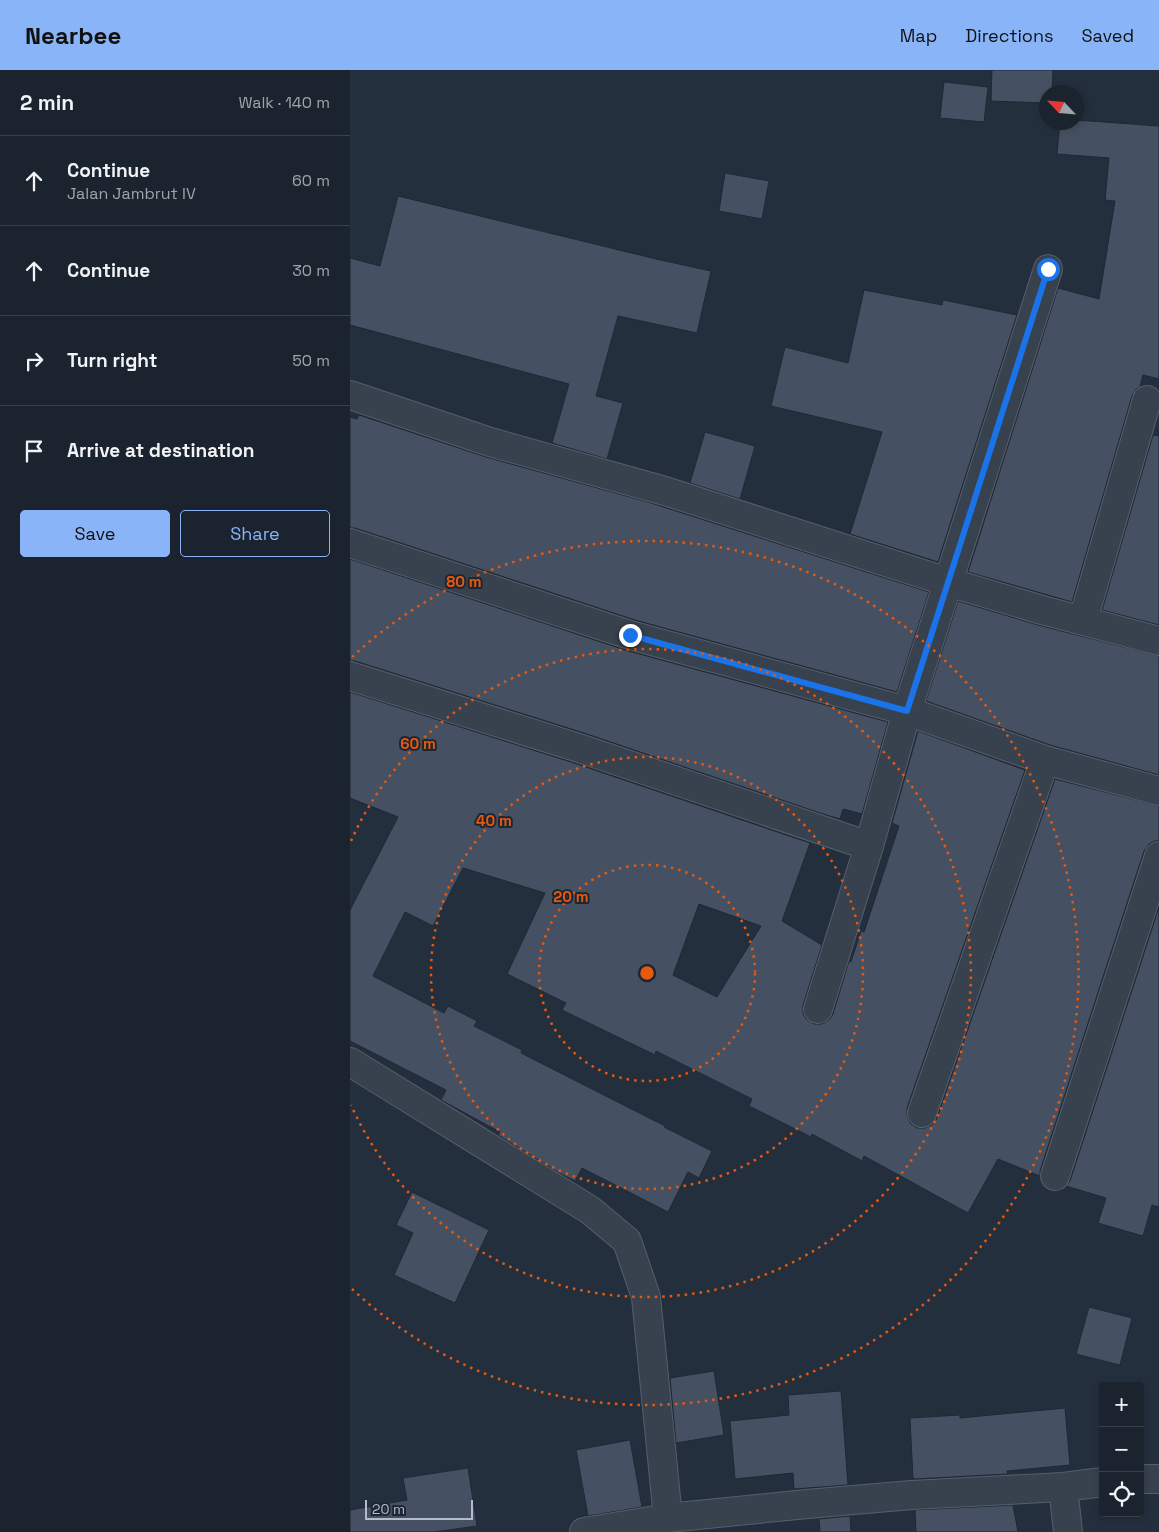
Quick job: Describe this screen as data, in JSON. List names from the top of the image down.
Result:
{
  "scale_bar": "20 m",
  "north": "top left",
  "page": {
    "header": "Nearbee",
    "nav": ["Map", "Directions", "Saved"],
    "heading": ["2 min", "Walk · 140 m"],
    "list": [
      ["Continue", "Jalan Jambrut IV", "60 m"],
      ["Continue", "30 m"],
      ["Turn right", "50 m"],
      "Arrive at destination"
    ],
    "buttons": ["Save", "Share"],
    "map_buttons": ["+", "−"],
    "scale": "20 m"
  },
  "rings": [
    "80 m",
    "60 m",
    "40 m",
    "20 m"
  ]
}
